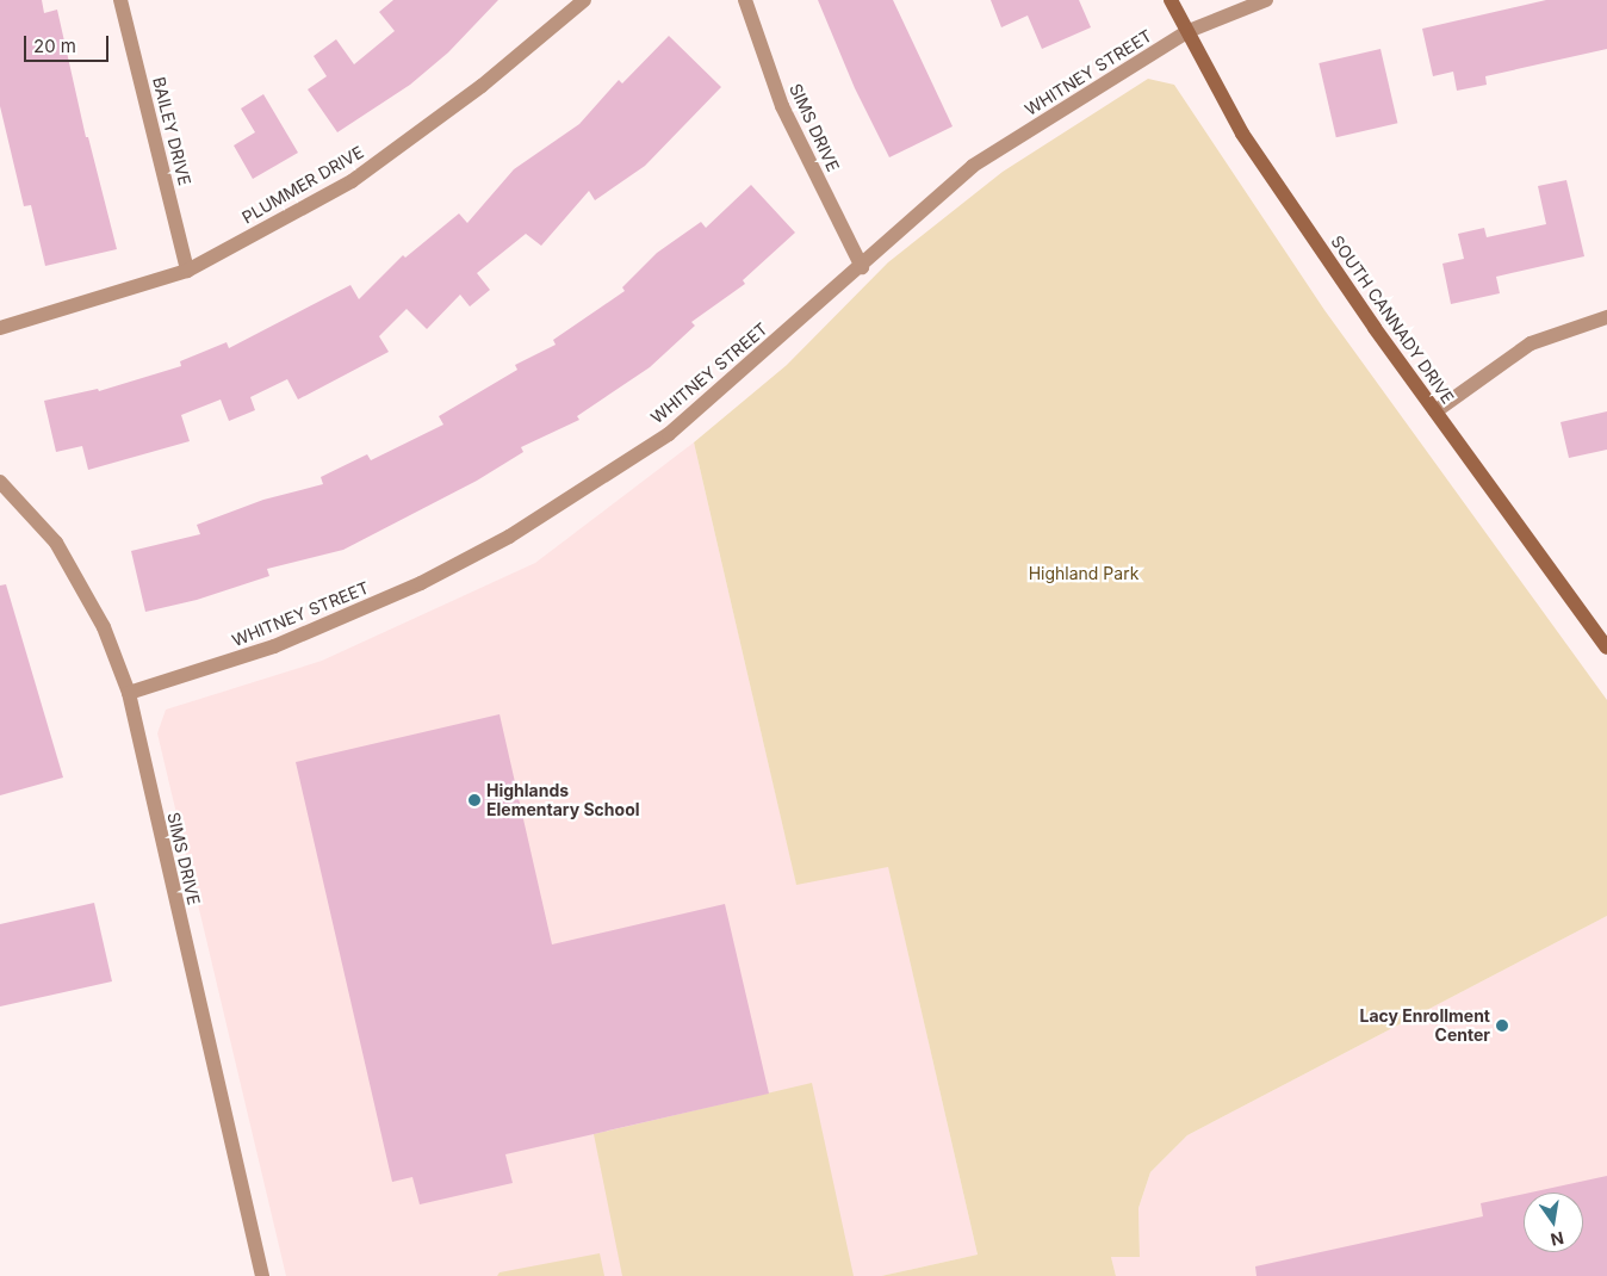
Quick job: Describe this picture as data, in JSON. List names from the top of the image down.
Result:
{
  "streets": {
    "street": [
      "WHITNEY STREET",
      "SIMS DRIVE",
      "BAILEY DRIVE",
      "PLUMMER DRIVE",
      "SOUTH CANNADY DRIVE"
    ]
  },
  "crossings": [
    ["WHITNEY STREET", "SIMS DRIVE"],
    ["WHITNEY STREET", "SOUTH CANNADY DRIVE"],
    ["BAILEY DRIVE", "PLUMMER DRIVE"]
  ],
  "parks": ["Highland Park"],
  "places": ["Highlands Elementary School", "Lacy Enrollment Center"],
  "scale_bar": "20 m",
  "north": "bottom"
}
